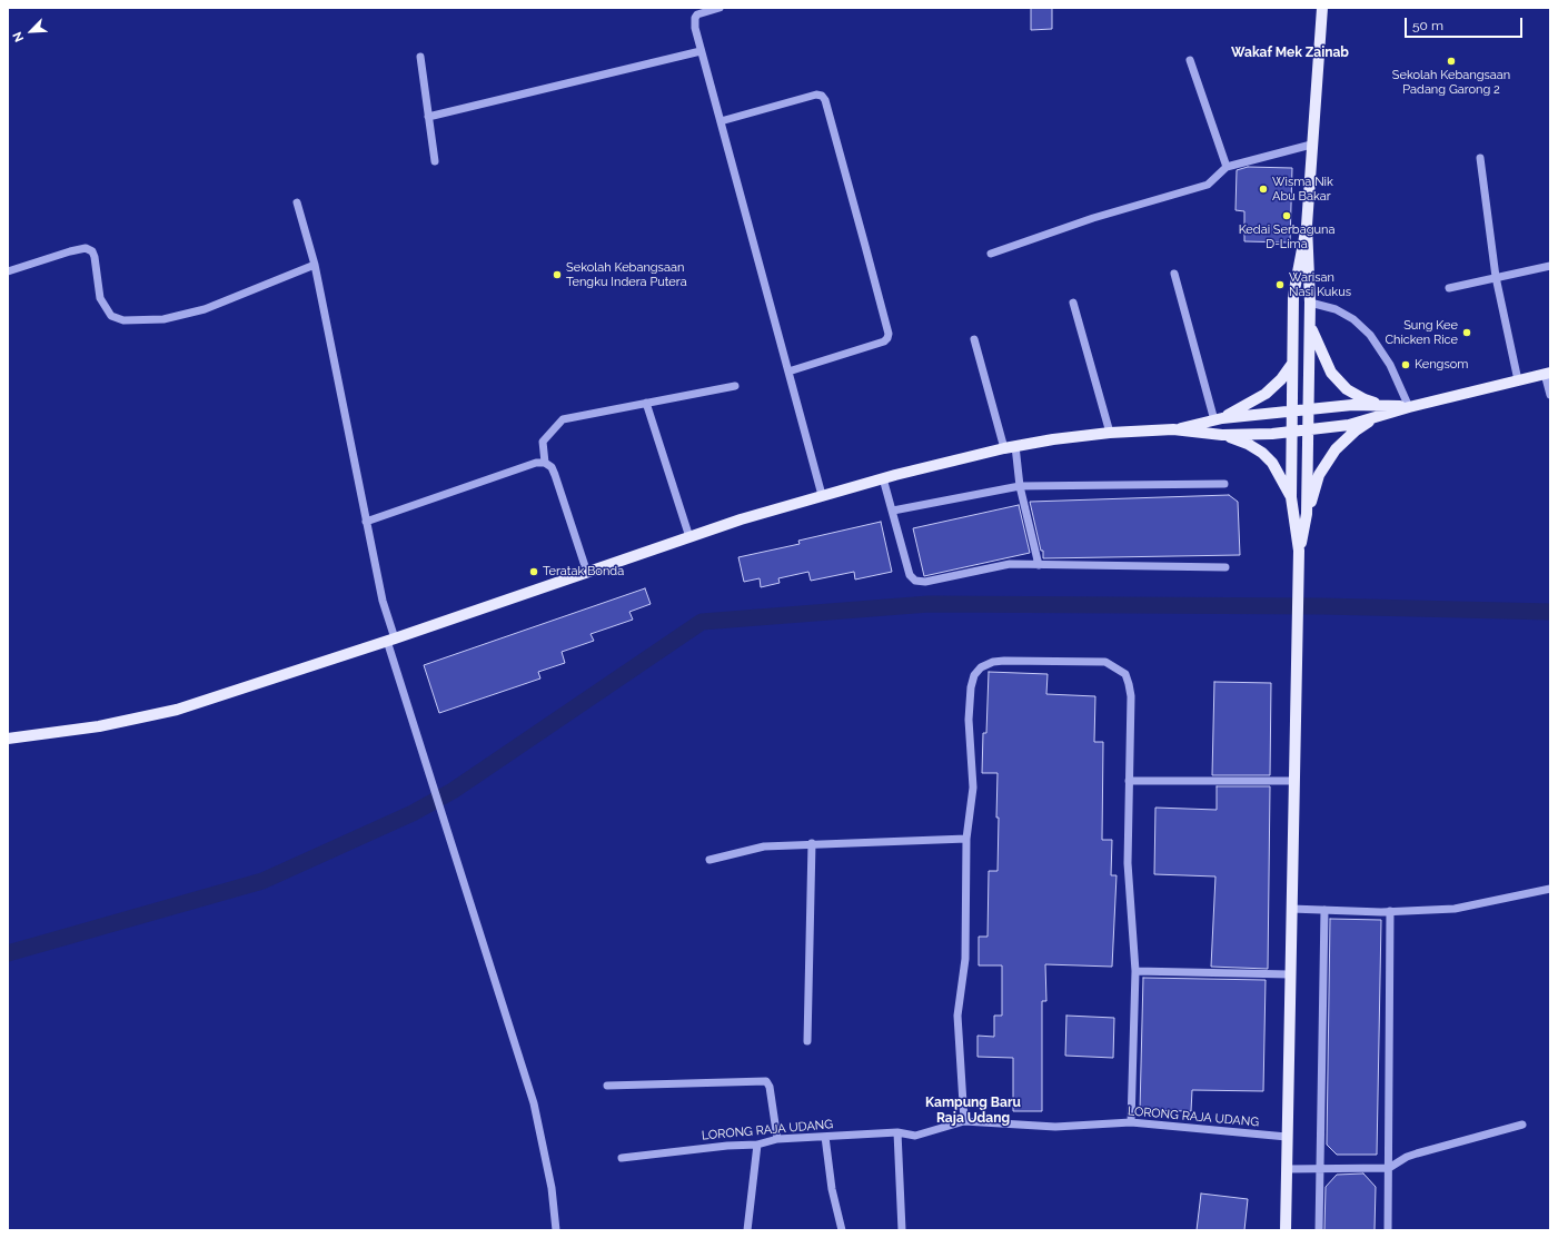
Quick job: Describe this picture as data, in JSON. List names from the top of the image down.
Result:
{
  "streets": {
    "street": ["LORONG RAJA UDANG"]
  },
  "districts": ["Wakaf Mek Zainab", "Kampung Baru Raja Udang"],
  "places": [
    "Sekolah Kebangsaan Padang Garong 2",
    "Wisma Nik Abu Bakar",
    "Kedai Serbaguna D-Lima",
    "Sekolah Kebangsaan Tengku Indera Putera",
    "Warisan Nasi Kukus",
    "Sung Kee Chicken Rice",
    "Kengsom",
    "Teratak Bonda"
  ],
  "scale_bar": "50 m",
  "north": "bottom left"
}
